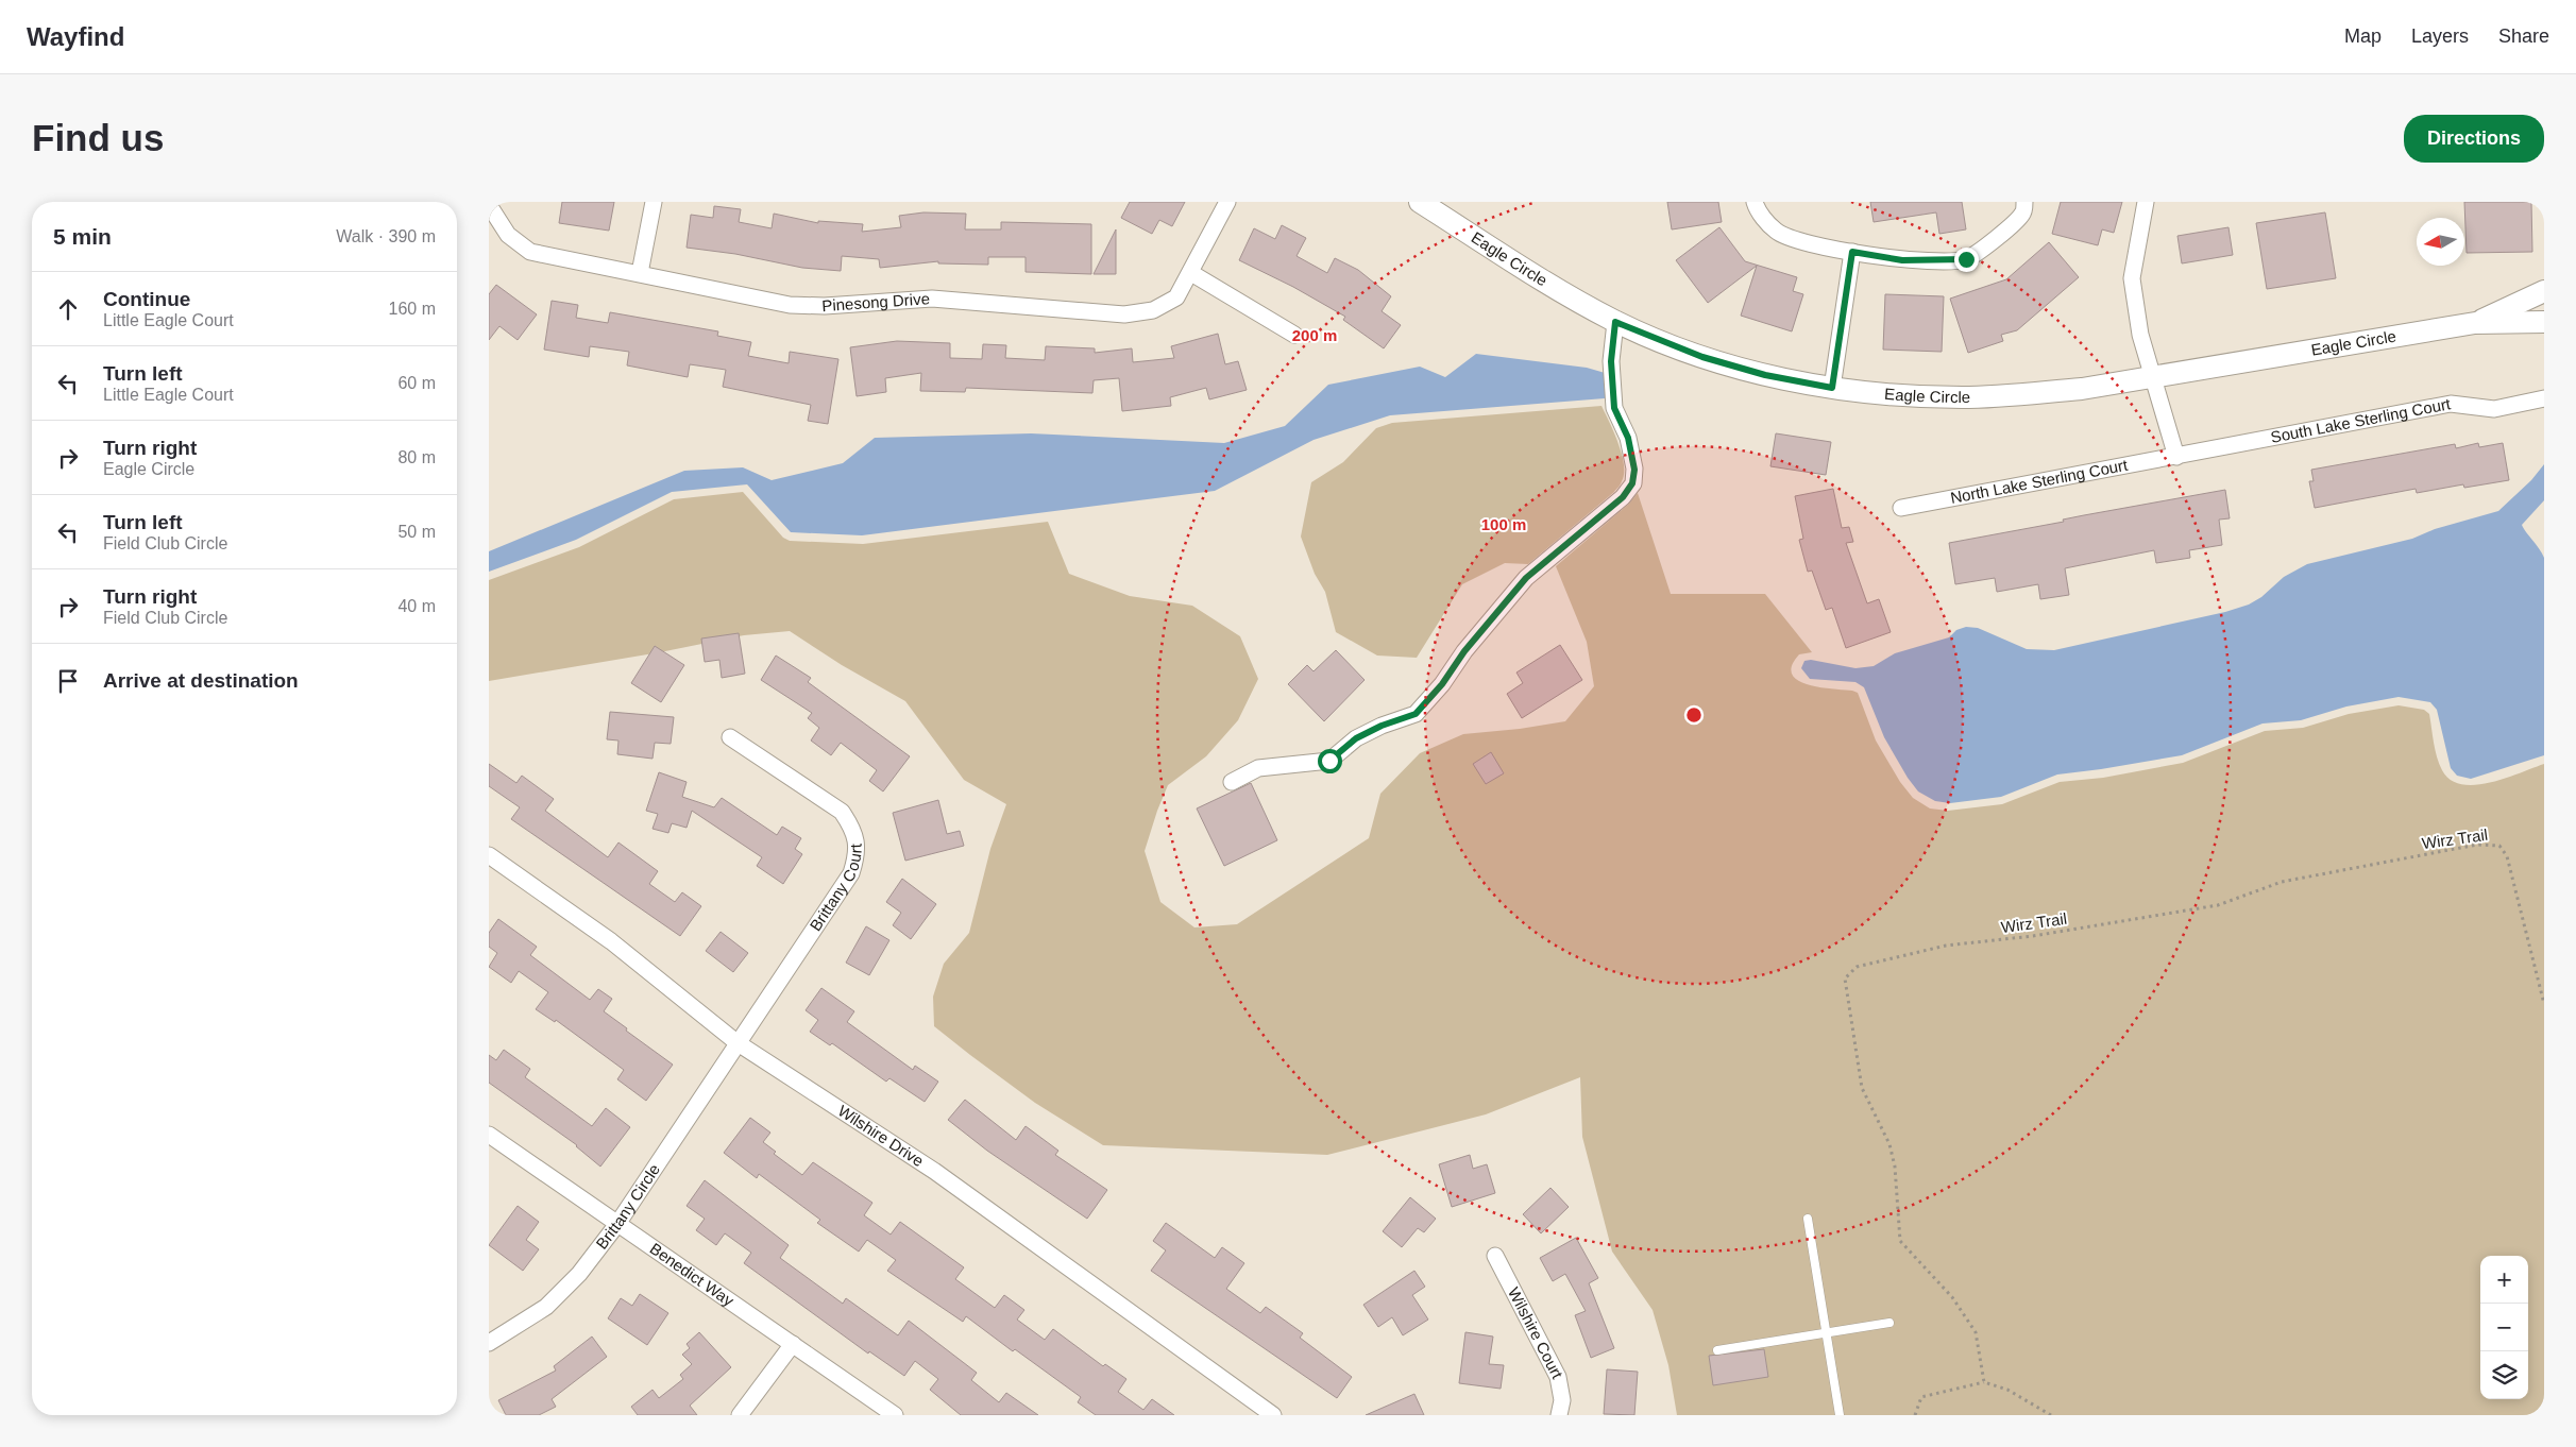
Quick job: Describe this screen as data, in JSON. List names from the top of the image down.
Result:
{
  "streets": {
    "street": [
      "Eagle Circle",
      "Pinesong Drive",
      "South Lake Sterling Court",
      "North Lake Sterling Court",
      "Brittany Court",
      "Wilshire Drive",
      "Brittany Circle",
      "Benedict Way",
      "Wilshire Court"
    ],
    "path": ["Wirz Trail"]
  },
  "crossings": [
    ["South Lake Sterling Court", "North Lake Sterling Court"],
    ["Brittany Court", "Wilshire Drive"],
    ["Brittany Court", "Brittany Circle"],
    ["Wilshire Drive", "Brittany Circle"],
    ["Brittany Circle", "Benedict Way"]
  ],
  "north": "left",
  "page": {
    "header": "Wayfind",
    "nav": ["Map", "Layers", "Share"],
    "buttons": "Directions",
    "title": "Find us",
    "heading": ["5 min", "Walk · 390 m"],
    "list": [
      ["Continue", "Little Eagle Court", "160 m"],
      ["Turn left", "Little Eagle Court", "60 m"],
      ["Turn right", "Eagle Circle", "80 m"],
      ["Turn left", "Field Club Circle", "50 m"],
      ["Turn right", "Field Club Circle", "40 m"],
      "Arrive at destination"
    ],
    "map_buttons": ["+", "−"]
  },
  "rings": ["200 m", "100 m"]
}
